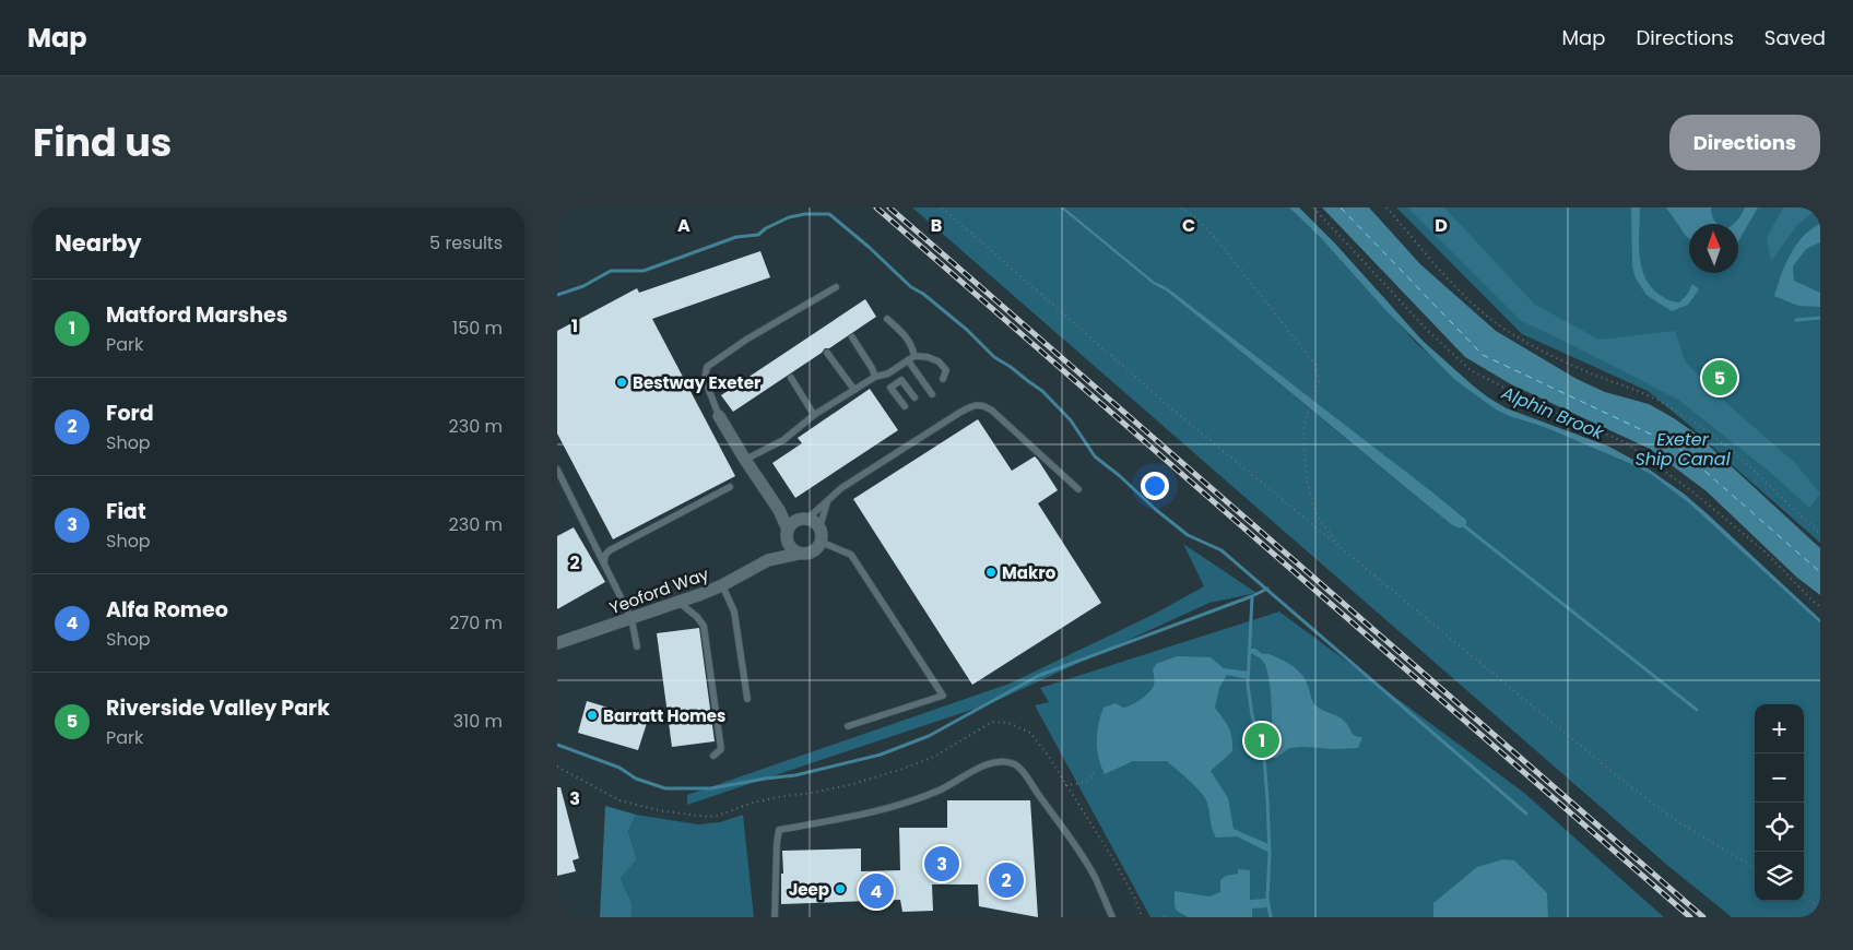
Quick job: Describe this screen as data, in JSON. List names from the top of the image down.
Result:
{
  "streets": {
    "street": ["Yeoford Way"]
  },
  "water": ["Alphin Brook", "Exeter Ship Canal"],
  "places": [
    "Bestway Exeter",
    "Makro",
    "Barratt Homes",
    "Jeep"
  ],
  "north": "top",
  "page": {
    "header": "Map",
    "nav": ["Map", "Directions", "Saved"],
    "title": "Find us",
    "buttons": "Directions",
    "heading": ["Nearby", "5 results"],
    "list": [
      {
        "mark": "1",
        "name": "Matford Marshes",
        "note": "Park",
        "value": "150 m"
      },
      {
        "mark": "2",
        "name": "Ford",
        "note": "Shop",
        "value": "230 m"
      },
      {
        "mark": "3",
        "name": "Fiat",
        "note": "Shop",
        "value": "230 m"
      },
      {
        "mark": "4",
        "name": "Alfa Romeo",
        "note": "Shop",
        "value": "270 m"
      },
      {
        "mark": "5",
        "name": "Riverside Valley Park",
        "note": "Park",
        "value": "310 m"
      }
    ],
    "pins": [
      "5",
      "1",
      "3",
      "2",
      "4"
    ],
    "map_buttons": ["+", "−"]
  },
  "grid": {
    "columns": [
      "A",
      "B",
      "C",
      "D"
    ],
    "rows": ["1", "2", "3"]
  }
}
